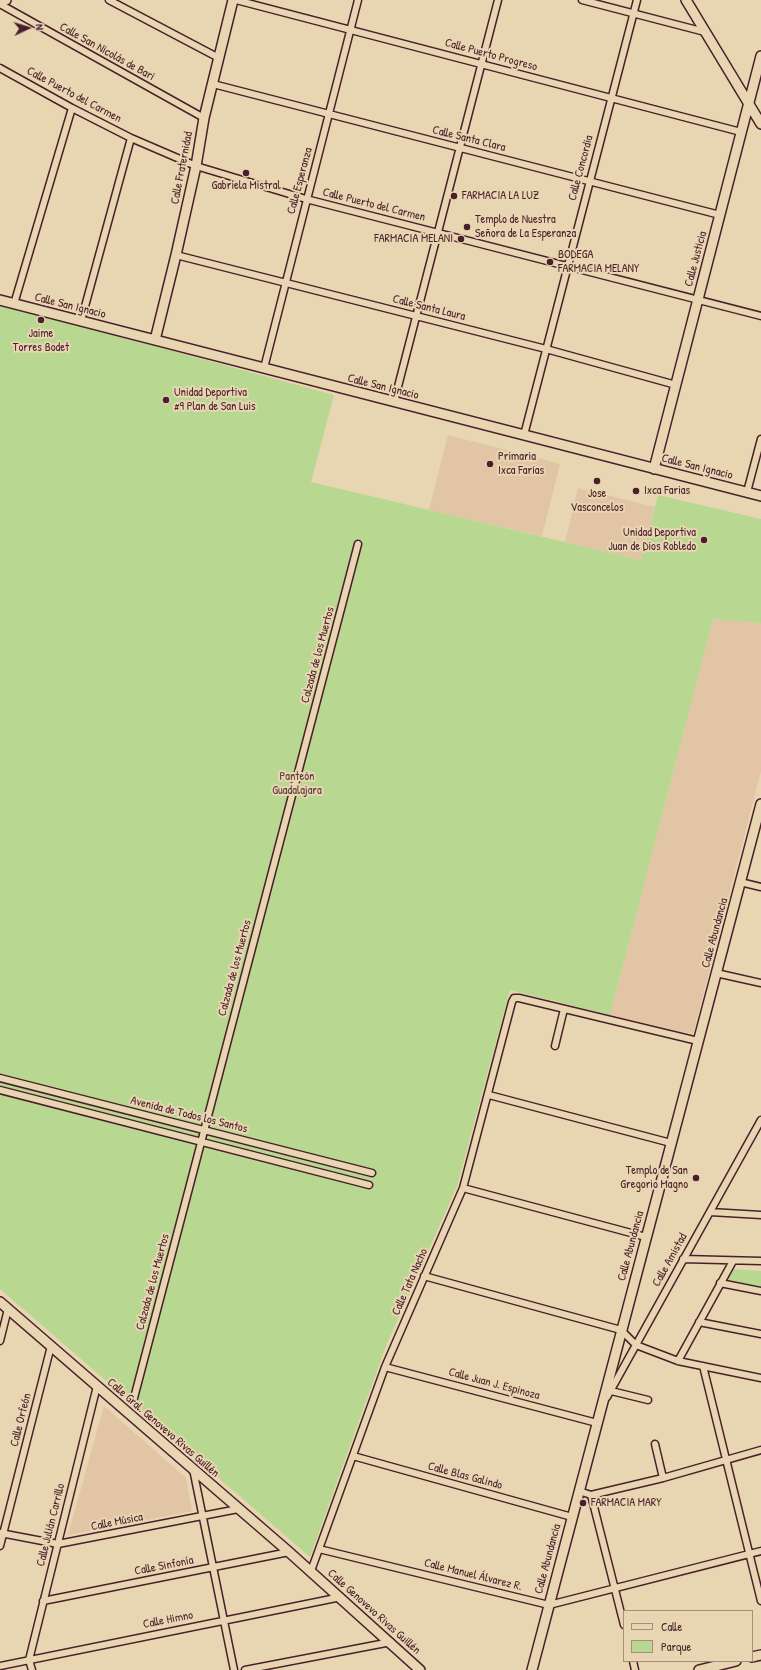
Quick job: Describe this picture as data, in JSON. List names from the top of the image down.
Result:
{
  "streets": {
    "street": [
      "Calle San Nicolás de Bari",
      "Calle Puerto Progreso",
      "Calle Puerto del Carmen",
      "Calle Santa Clara",
      "Calle Fraternidad",
      "Calle Concordia",
      "Calle Esperanza",
      "Calle Justicia",
      "Calle San Ignacio",
      "Calle Santa Laura",
      "Calzada de los Muertos",
      "Calle Abundancia",
      "Avenida de Todos los Santos",
      "Calle Amistad",
      "Calle Tata Nacho",
      "Calle Juan J. Espinoza",
      "Calle Orfeón",
      "Calle Gral. Genovevo Rivas Guillén",
      "Calle Blas Galindo",
      "Calle Música",
      "Calle Julián Carrillo",
      "Calle Sinfonía",
      "Calle Manuel Álvarez R.",
      "Calle Genovevo Rivas Guillén",
      "Calle Himno"
    ]
  },
  "crossings": [
    ["Calle San Nicolás de Bari", "Calle Fraternidad"],
    ["Calle Puerto Progreso", "Calle Concordia"],
    ["Calle Puerto Progreso", "Calle Esperanza"],
    ["Calle Puerto Progreso", "Calle Justicia"],
    ["Calle Puerto del Carmen", "Calle Fraternidad"],
    ["Calle Puerto del Carmen", "Calle Concordia"],
    ["Calle Puerto del Carmen", "Calle Esperanza"],
    ["Calle Puerto del Carmen", "Calle Justicia"],
    ["Calle Santa Clara", "Calle Fraternidad"],
    ["Calle Santa Clara", "Calle Concordia"],
    ["Calle Santa Clara", "Calle Esperanza"],
    ["Calle Santa Clara", "Calle Justicia"],
    ["Calle Fraternidad", "Calle San Ignacio"],
    ["Calle Fraternidad", "Calle Santa Laura"],
    ["Calle Concordia", "Calle San Ignacio"],
    ["Calle Concordia", "Calle Santa Laura"],
    ["Calle Esperanza", "Calle San Ignacio"],
    ["Calle Esperanza", "Calle Santa Laura"],
    ["Calle Justicia", "Calle San Ignacio"],
    ["Calle Justicia", "Calle Santa Laura"],
    ["Calzada de los Muertos", "Avenida de Todos los Santos"],
    ["Calle Abundancia", "Calle Amistad"],
    ["Calle Abundancia", "Calle Juan J. Espinoza"],
    ["Calle Abundancia", "Calle Blas Galindo"],
    ["Calle Abundancia", "Calle Manuel Álvarez R."],
    ["Calle Tata Nacho", "Calle Juan J. Espinoza"],
    ["Calle Tata Nacho", "Calle Gral. Genovevo Rivas Guillén"],
    ["Calle Tata Nacho", "Calle Blas Galindo"],
    ["Calle Tata Nacho", "Calle Manuel Álvarez R."],
    ["Calle Tata Nacho", "Calle Genovevo Rivas Guillén"],
    ["Calle Orfeón", "Calle Gral. Genovevo Rivas Guillén"],
    ["Calle Orfeón", "Calle Música"],
    ["Calle Gral. Genovevo Rivas Guillén", "Calle Música"],
    ["Calle Gral. Genovevo Rivas Guillén", "Calle Julián Carrillo"],
    ["Calle Gral. Genovevo Rivas Guillén", "Calle Sinfonía"],
    ["Calle Gral. Genovevo Rivas Guillén", "Calle Genovevo Rivas Guillén"],
    ["Calle Música", "Calle Julián Carrillo"],
    ["Calle Julián Carrillo", "Calle Sinfonía"],
    ["Calle Julián Carrillo", "Calle Himno"],
    ["Calle Genovevo Rivas Guillén", "Calle Himno"]
  ],
  "parks": ["Panteón Guadalajara"],
  "places": [
    "Gabriela Mistral",
    "FARMACIA LA LUZ",
    "Templo de Nuestra Señora de La Esperanza",
    "FARMACIA MELANI",
    "BODEGA FARMACIA MELANY",
    "Jaime Torres Bodet",
    "Unidad Deportiva #9 Plan de San Luis",
    "Primaria Ixca Farías",
    "Jose Vasconcelos",
    "Ixca Farias",
    "Unidad Deportiva Juan de Dios Robledo",
    "Templo de San Gregorio Magno",
    "FARMACIA MARY"
  ],
  "legend": ["Calle", "Parque"],
  "north": "right"
}
